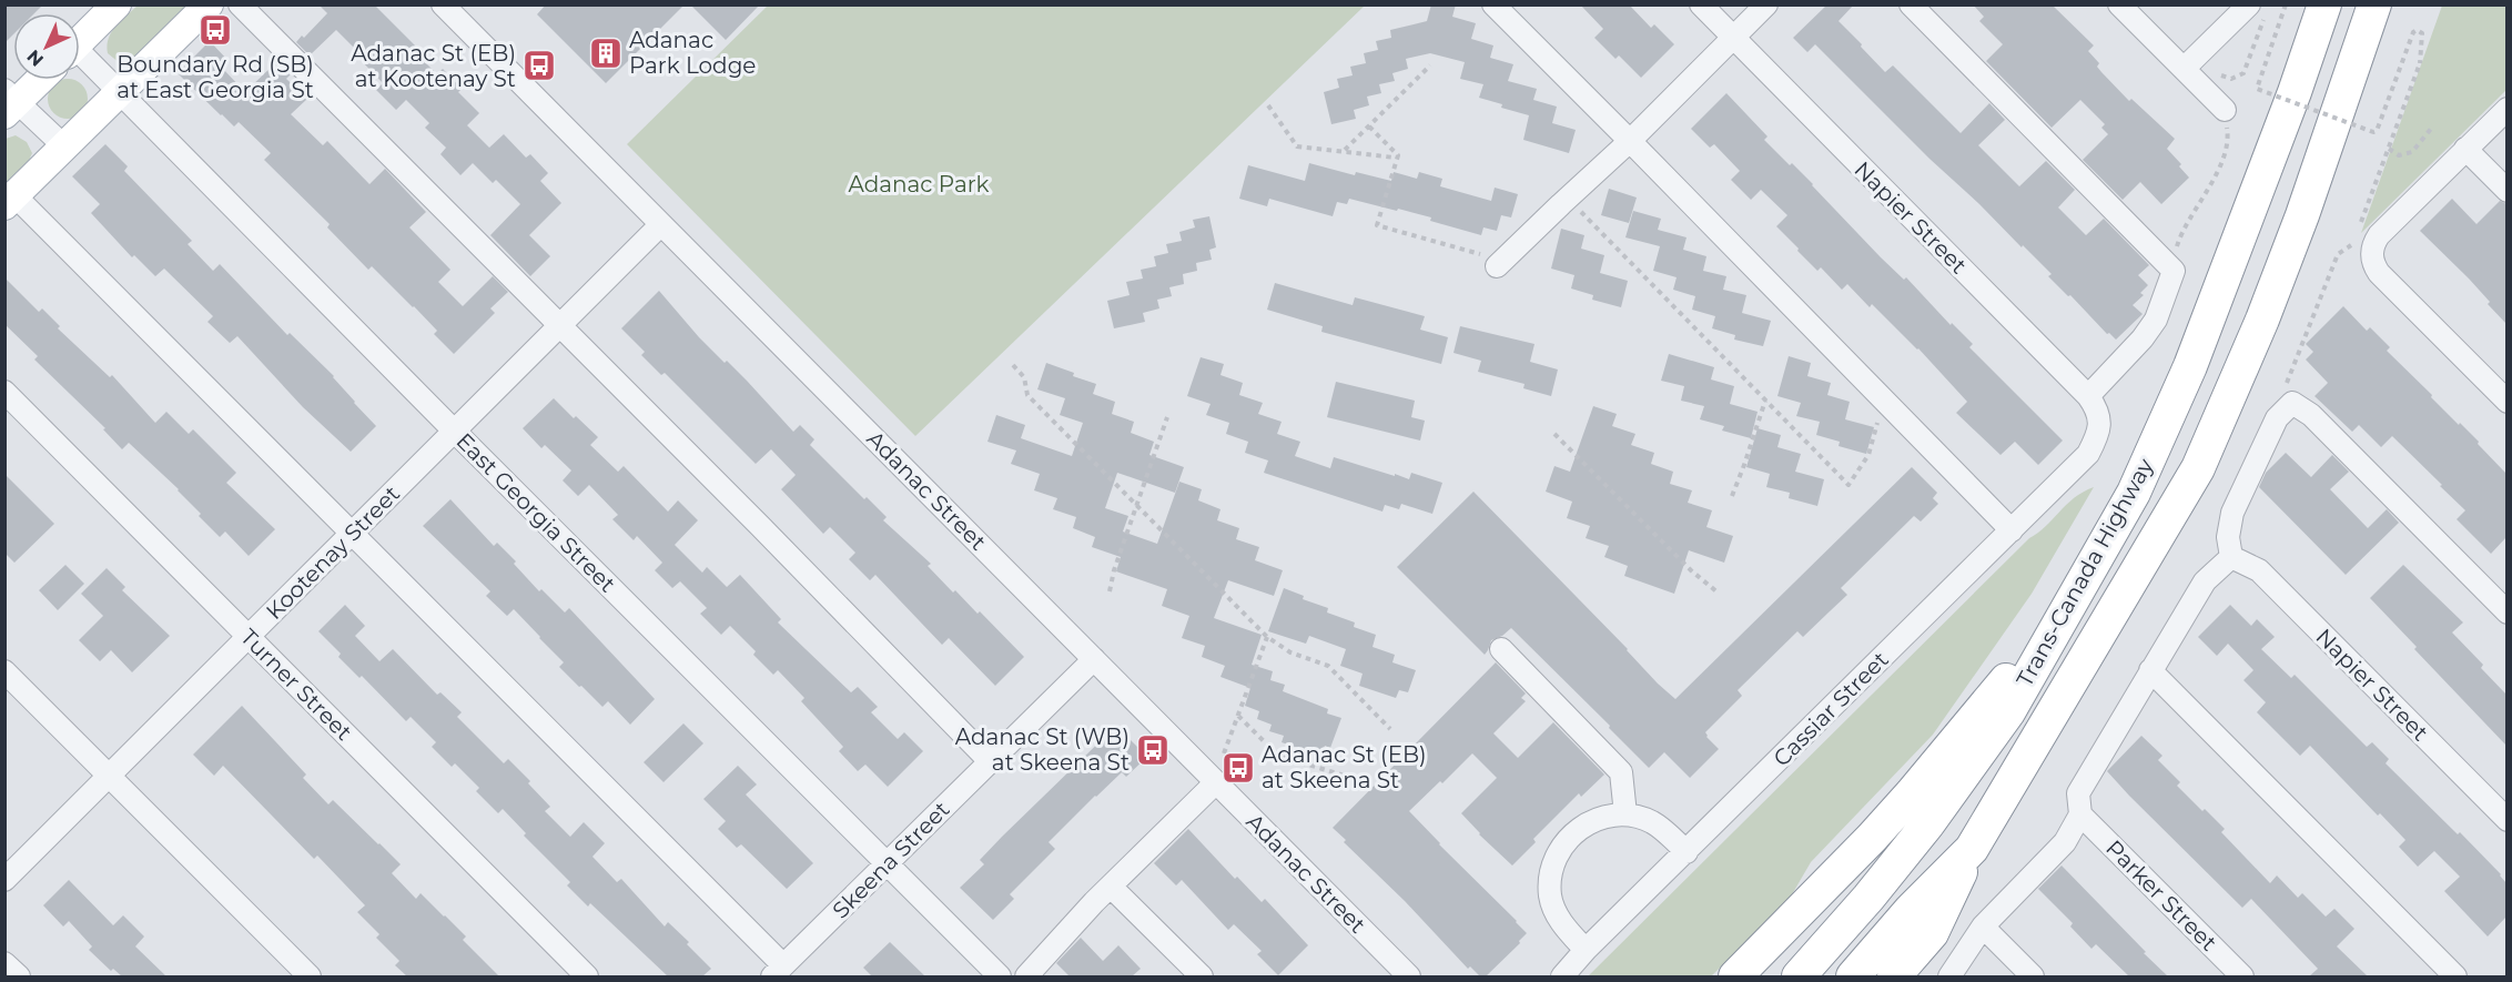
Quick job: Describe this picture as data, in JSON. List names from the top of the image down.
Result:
{
  "streets": {
    "highway": ["Trans-Canada Highway"],
    "street": [
      "Napier Street",
      "Adanac Street",
      "East Georgia Street",
      "Kootenay Street",
      "Turner Street",
      "Cassiar Street",
      "Skeena Street",
      "Parker Street"
    ]
  },
  "crossings": [
    ["Napier Street", "Cassiar Street"],
    ["Adanac Street", "Kootenay Street"],
    ["Adanac Street", "Skeena Street"],
    ["East Georgia Street", "Kootenay Street"],
    ["East Georgia Street", "Skeena Street"],
    ["Kootenay Street", "Turner Street"]
  ],
  "parks": ["Adanac Park"],
  "places": {
    "bus stop": [
      "Boundary Rd (SB) at East Georgia St",
      "Adanac St (EB) at Kootenay St",
      "Adanac St (WB) at Skeena St",
      "Adanac St (EB) at Skeena St"
    ],
    "building": ["Adanac Park Lodge"]
  },
  "north": "bottom left"
}
